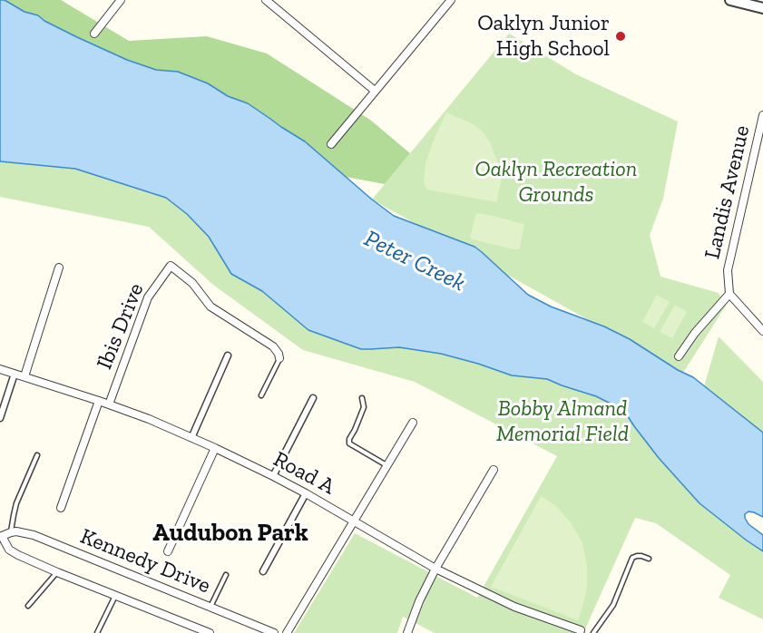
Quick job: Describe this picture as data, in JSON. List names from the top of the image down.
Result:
{
  "streets": {
    "street": [
      "Landis Avenue",
      "Ibis Drive",
      "Road A",
      "Kennedy Drive"
    ]
  },
  "crossings": [
    ["Ibis Drive", "Road A"]
  ],
  "districts": ["Audubon Park"],
  "water": ["Peter Creek"],
  "parks": ["Oaklyn Recreation Grounds", "Bobby Almand Memorial Field"],
  "places": ["Oaklyn Junior High School"]
}
